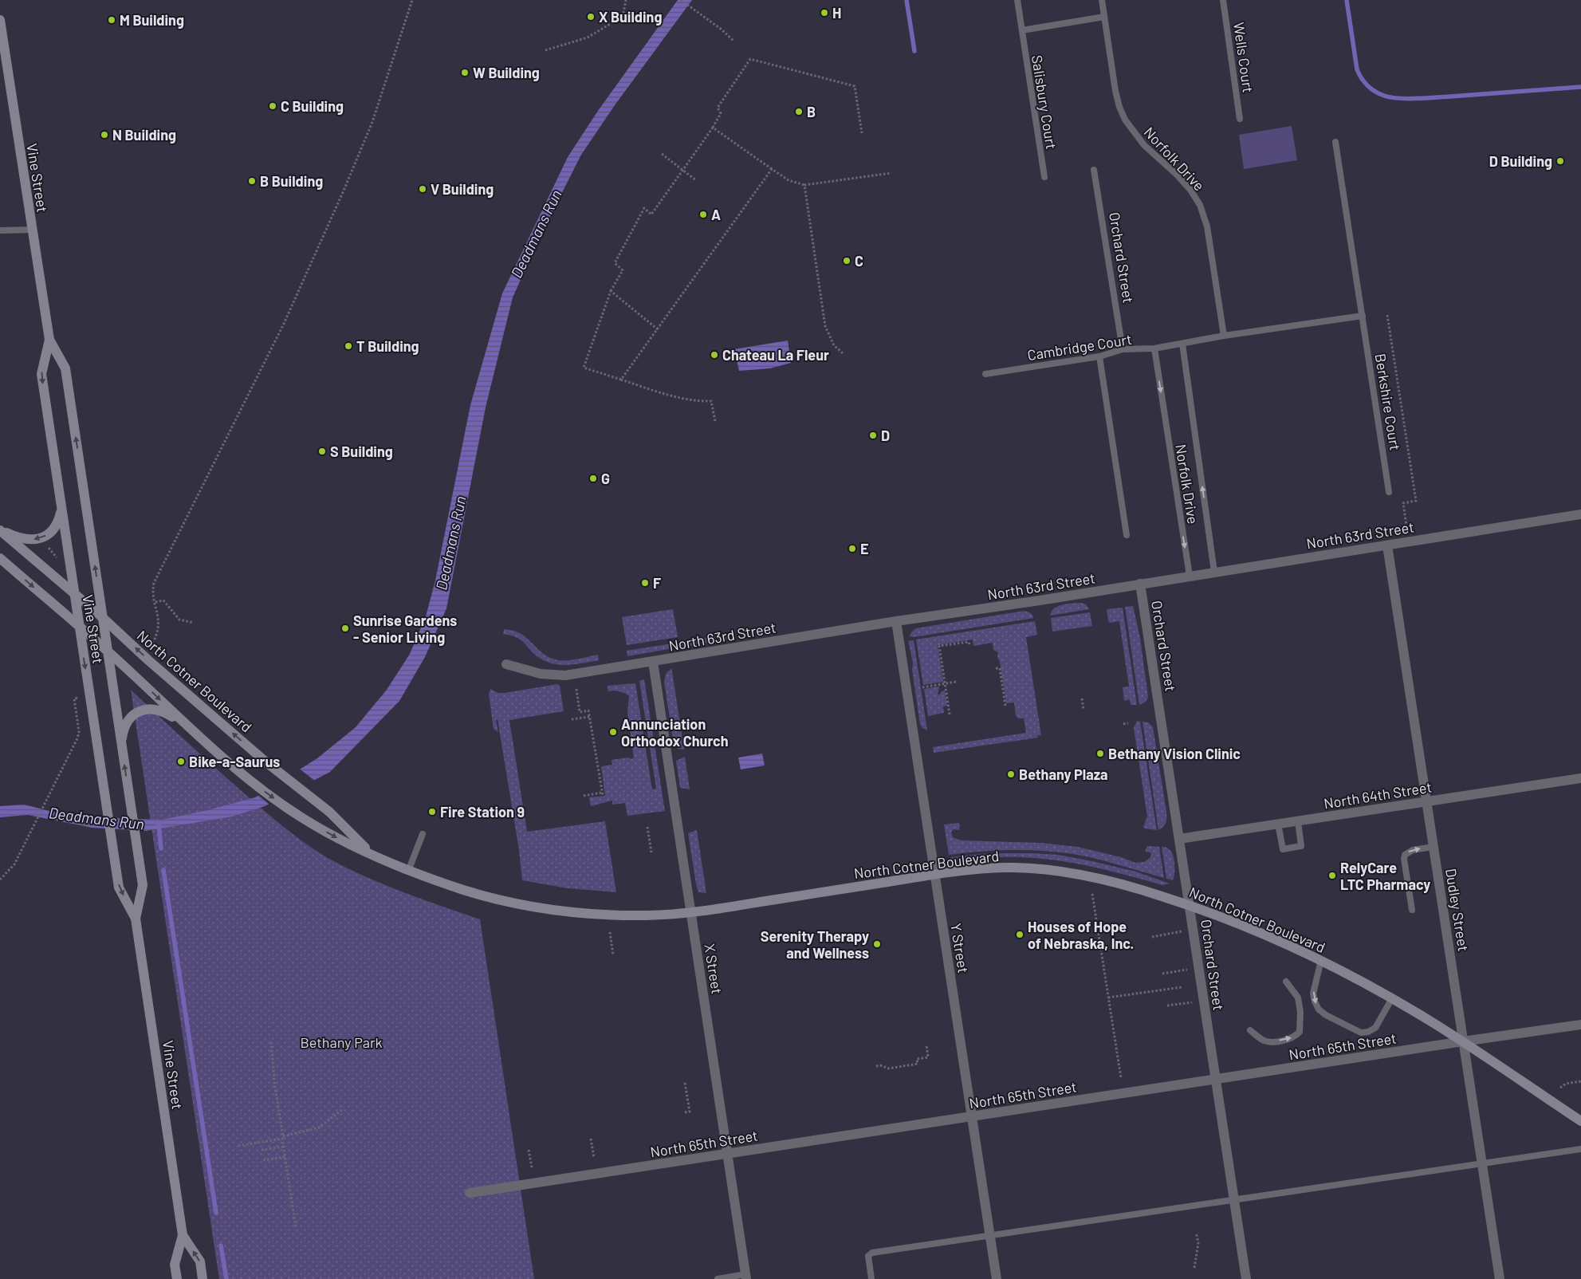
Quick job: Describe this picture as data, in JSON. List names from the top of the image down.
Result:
{
  "streets": {
    "main road": ["Vine Street", "North Cotner Boulevard"],
    "street": [
      "Orchard Street",
      "North 63rd Street",
      "North 64th Street",
      "Dudley Street",
      "Y Street",
      "X Street",
      "North 65th Street"
    ],
    "lane": [
      "Wells Court",
      "Salisbury Court",
      "Norfolk Drive",
      "Cambridge Court",
      "Berkshire Court"
    ]
  },
  "crossings": [
    ["Norfolk Drive", "Cambridge Court"],
    ["Norfolk Drive", "North 63rd Street"],
    ["Vine Street", "North Cotner Boulevard"],
    ["Orchard Street", "Cambridge Court"],
    ["Orchard Street", "North 63rd Street"],
    ["Orchard Street", "North Cotner Boulevard"],
    ["Orchard Street", "North 64th Street"],
    ["Orchard Street", "North 65th Street"],
    ["North 63rd Street", "Dudley Street"],
    ["North 63rd Street", "Y Street"],
    ["North 63rd Street", "X Street"],
    ["North Cotner Boulevard", "Dudley Street"],
    ["North Cotner Boulevard", "Y Street"],
    ["North Cotner Boulevard", "X Street"],
    ["North Cotner Boulevard", "North 65th Street"],
    ["North 64th Street", "Dudley Street"],
    ["Dudley Street", "North 65th Street"],
    ["Y Street", "North 65th Street"],
    ["X Street", "North 65th Street"]
  ],
  "water": ["Deadmans Run"],
  "parks": ["Bethany Park"],
  "places": [
    "H",
    "X Building",
    "M Building",
    "W Building",
    "C Building",
    "B",
    "N Building",
    "D Building",
    "B Building",
    "V Building",
    "A",
    "C",
    "T Building",
    "Chateau La Fleur",
    "D",
    "S Building",
    "G",
    "E",
    "F",
    "Sunrise Gardens - Senior Living",
    "Annunciation Orthodox Church",
    "Bethany Vision Clinic",
    "Bike-a-Saurus",
    "Bethany Plaza",
    "Fire Station 9",
    "RelyCare LTC Pharmacy",
    "Houses of Hope of Nebraska, Inc.",
    "Serenity Therapy and Wellness"
  ]
}
